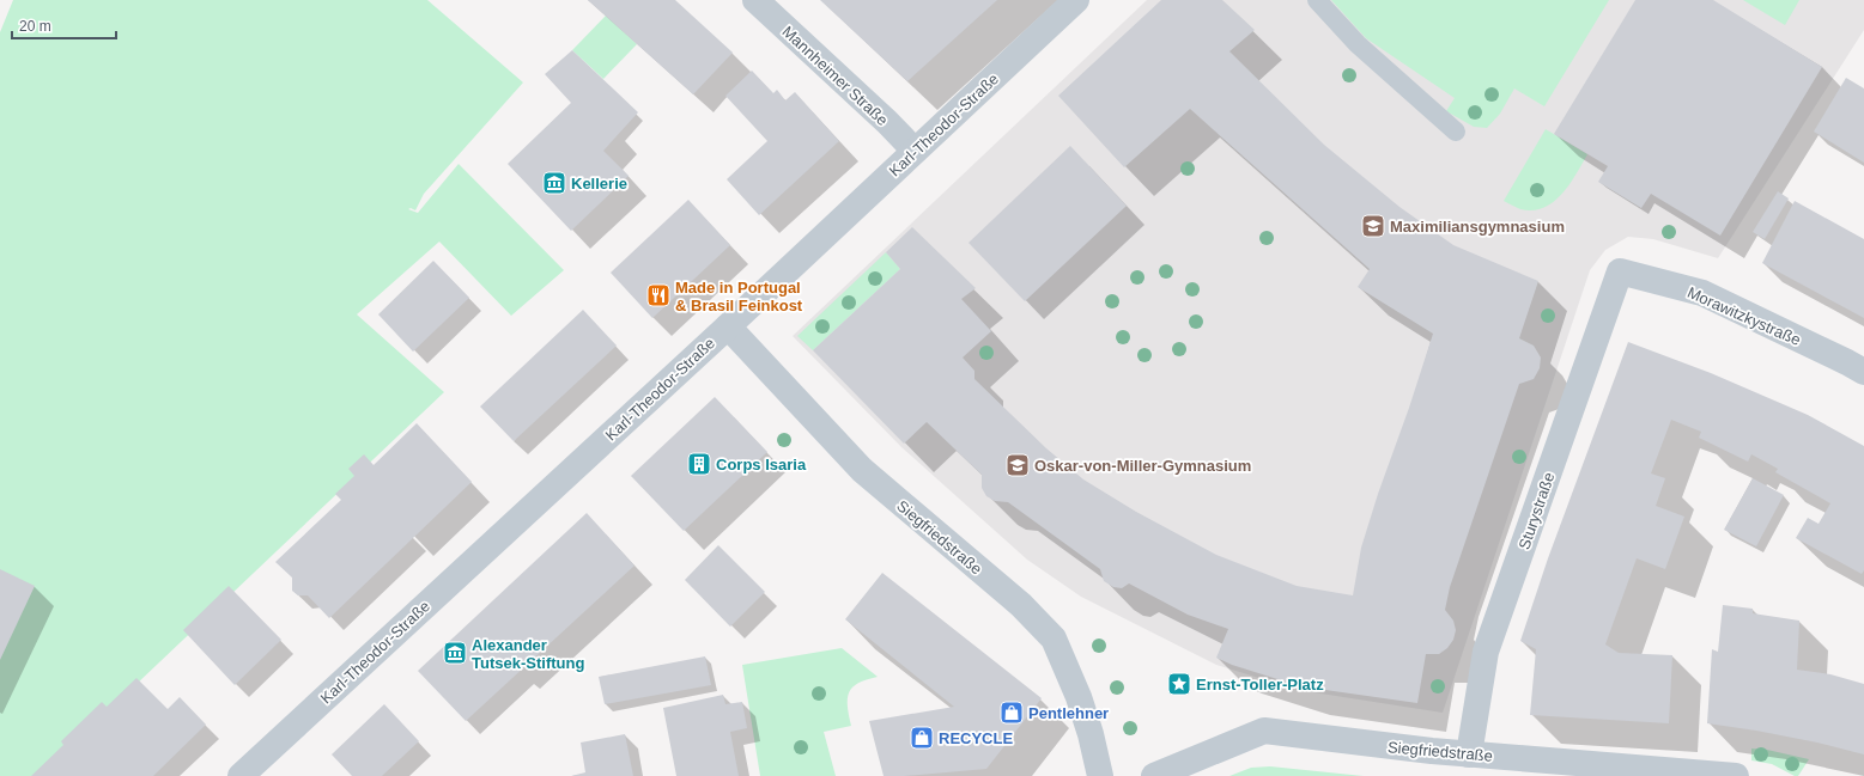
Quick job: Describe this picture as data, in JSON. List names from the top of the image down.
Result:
{
  "streets": {
    "street": [
      "Mannheimer Straße",
      "Karl-Theodor-Straße",
      "Morawitzkystraße",
      "Sturystraße",
      "Siegfriedstraße"
    ]
  },
  "crossings": [
    ["Mannheimer Straße", "Karl-Theodor-Straße"],
    ["Karl-Theodor-Straße", "Siegfriedstraße"],
    ["Morawitzkystraße", "Sturystraße"],
    ["Sturystraße", "Siegfriedstraße"]
  ],
  "places": {
    "museum": ["Kellerie", "Alexander Tutsek-Stiftung"],
    "school or university": ["Maximiliansgymnasium", "Oskar-von-Miller-Gymnasium"],
    "restaurant": ["Made in Portugal & Brasil Feinkost"],
    "building": ["Corps Isaria"],
    "place": ["Ernst-Toller-Platz"],
    "shop": ["Pentlehner", "RECYCLE"]
  },
  "scale_bar": "20 m"
}
